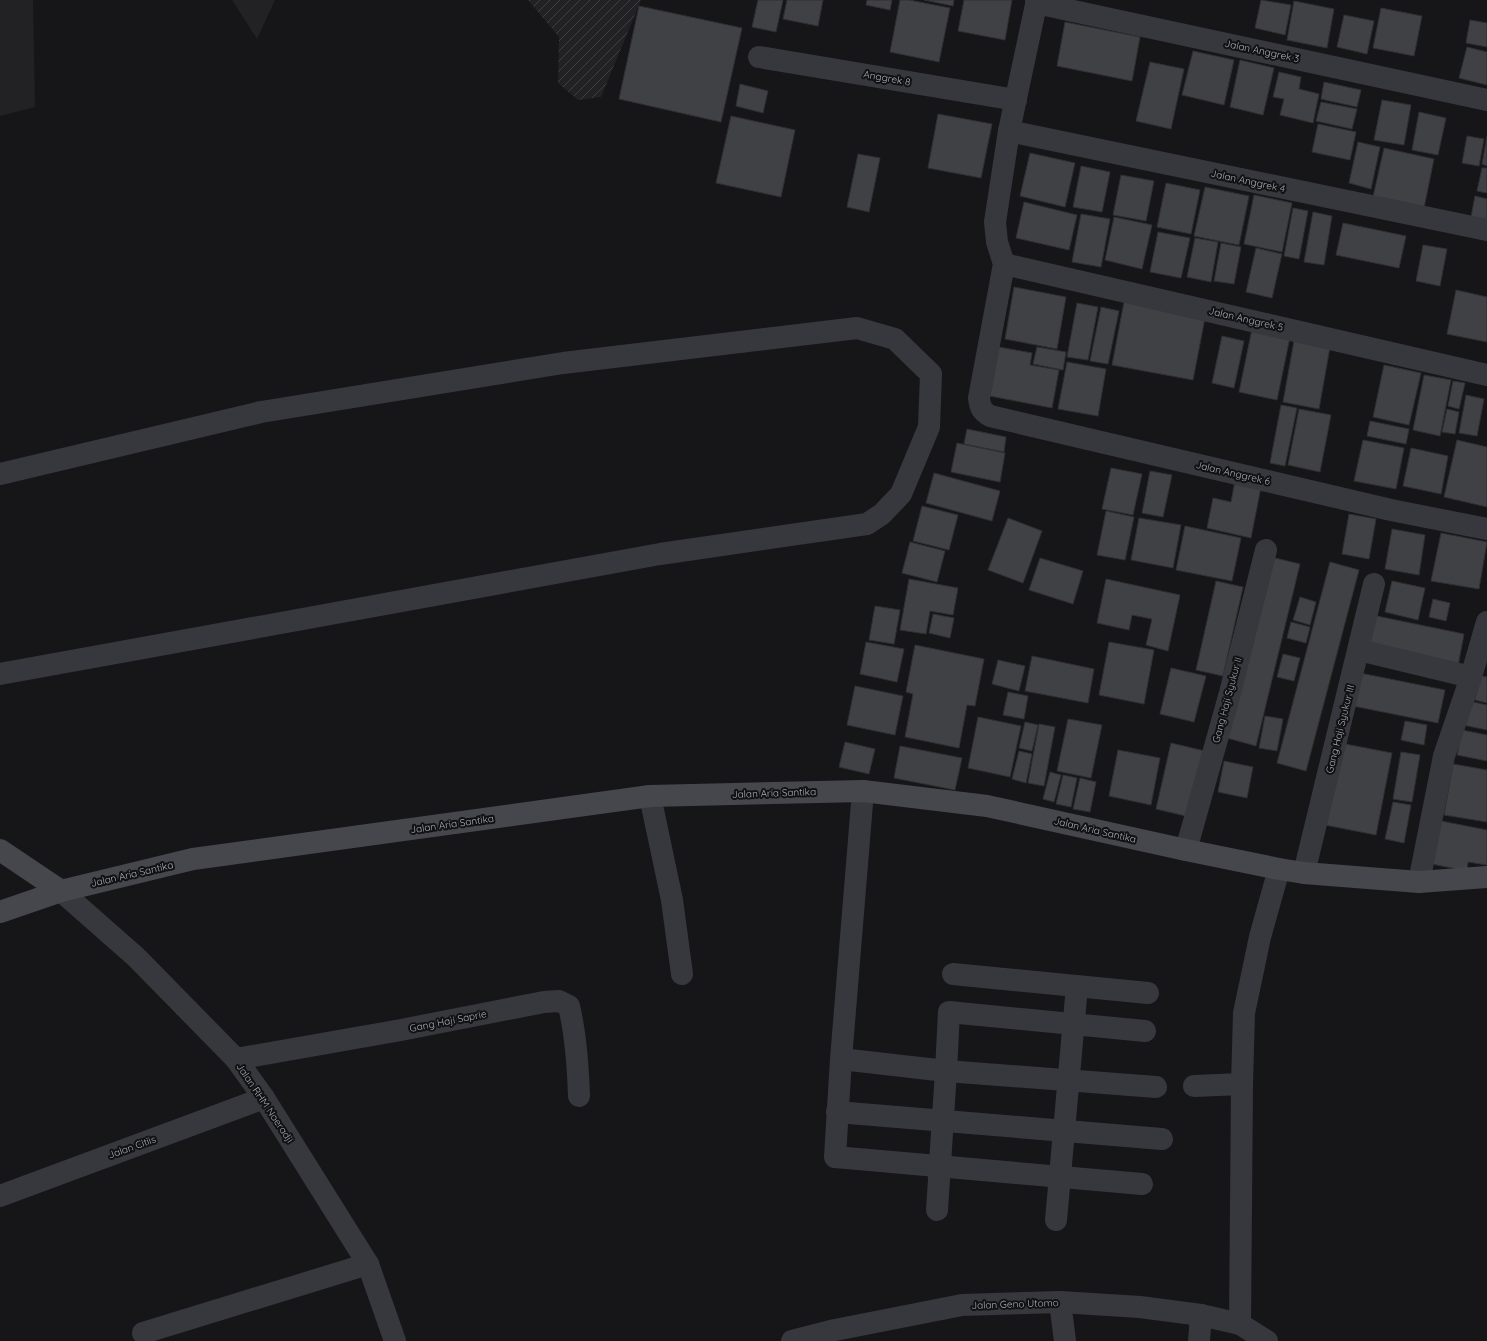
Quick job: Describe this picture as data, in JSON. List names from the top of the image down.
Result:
{
  "streets": {
    "street": [
      "Jalan Anggrek 3",
      "Anggrek 8",
      "Jalan Anggrek 4",
      "Jalan Anggrek 5",
      "Jalan Anggrek 6",
      "Gang Haji Syukur II",
      "Gang Haji Syukur III",
      "Jalan Aria Santika",
      "Gang Haji Saprie",
      "Jalan RHM Noeradji",
      "Jalan Citiis",
      "Jalan Geno Utomo"
    ]
  },
  "crossings": [
    ["Jalan Anggrek 5", "Jalan Anggrek 6"],
    ["Gang Haji Syukur II", "Jalan Aria Santika"],
    ["Gang Haji Syukur III", "Jalan Aria Santika"],
    ["Jalan Aria Santika", "Jalan RHM Noeradji"],
    ["Gang Haji Saprie", "Jalan RHM Noeradji"],
    ["Jalan RHM Noeradji", "Jalan Citiis"]
  ]
}
